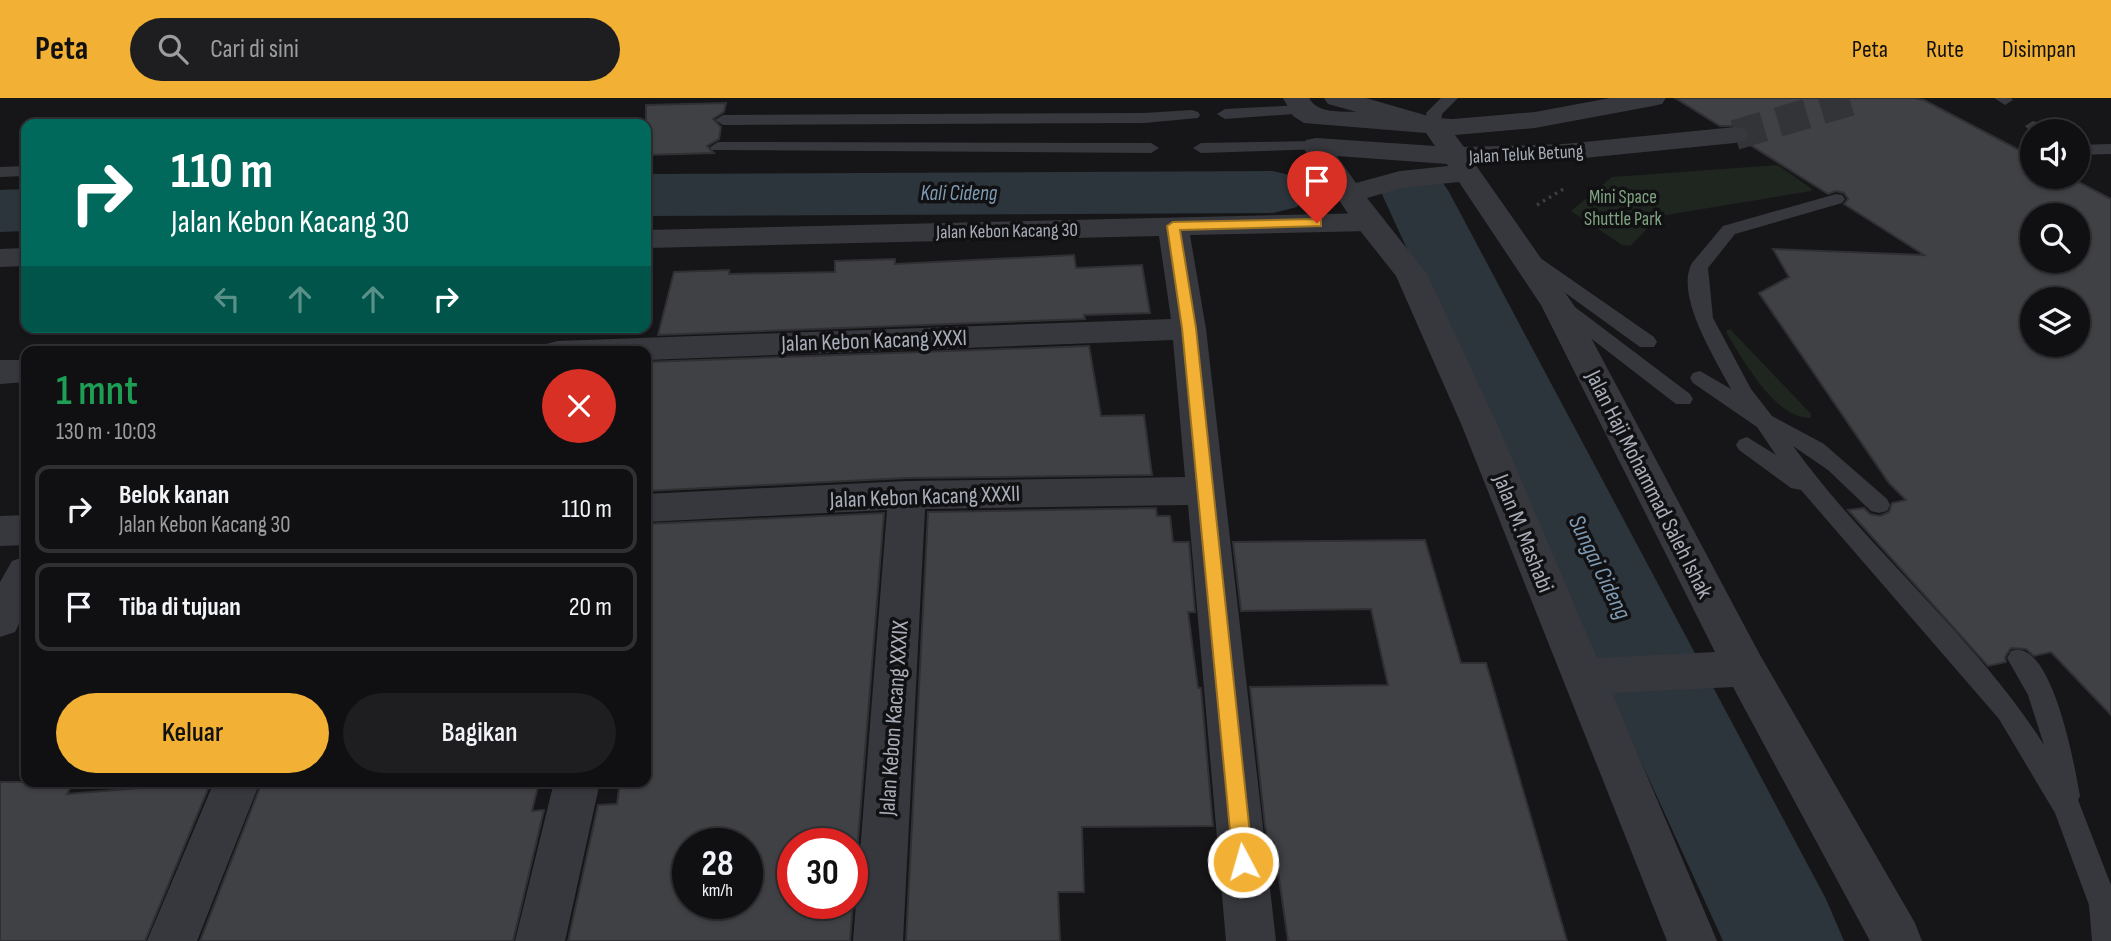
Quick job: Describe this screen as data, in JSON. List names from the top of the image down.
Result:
{
  "streets": {
    "street": [
      "Jalan Teluk Betung",
      "Jalan Kebon Kacang 30",
      "Jalan Kebon Kacang XXXI",
      "Jalan Haji Mohammad Saleh Ishak",
      "Jalan Kebon Kacang XXXII",
      "Jalan M. Mashabi",
      "Jalan Kebon Kacang XXXIX"
    ]
  },
  "crossings": [
    ["Jalan Teluk Betung", "Jalan Kebon Kacang 30"],
    ["Jalan Teluk Betung", "Jalan Haji Mohammad Saleh Ishak"],
    ["Jalan Teluk Betung", "Jalan M. Mashabi"],
    ["Jalan Kebon Kacang 30", "Jalan Haji Mohammad Saleh Ishak"],
    ["Jalan Kebon Kacang 30", "Jalan M. Mashabi"],
    ["Jalan Kebon Kacang XXXII", "Jalan Kebon Kacang XXXIX"]
  ],
  "water": ["Kali Cideng", "Sungai Cideng"],
  "parks": ["Mini Space Shuttle Park"],
  "page": {
    "header": "Peta",
    "search": "Cari di sini",
    "nav": ["Peta", "Rute", "Disimpan"],
    "turn": ["110 m", "Jalan Kebon Kacang 30"],
    "heading": ["1 mnt", "130 m · 10:03"],
    "list": [
      {
        "name": "Belok kanan",
        "note": "Jalan Kebon Kacang 30",
        "value": "110 m"
      },
      {
        "name": "Tiba di tujuan",
        "value": "20 m"
      }
    ],
    "buttons": ["Keluar", "Bagikan"],
    "speed": "28 km/h",
    "limit": "30"
  }
}
